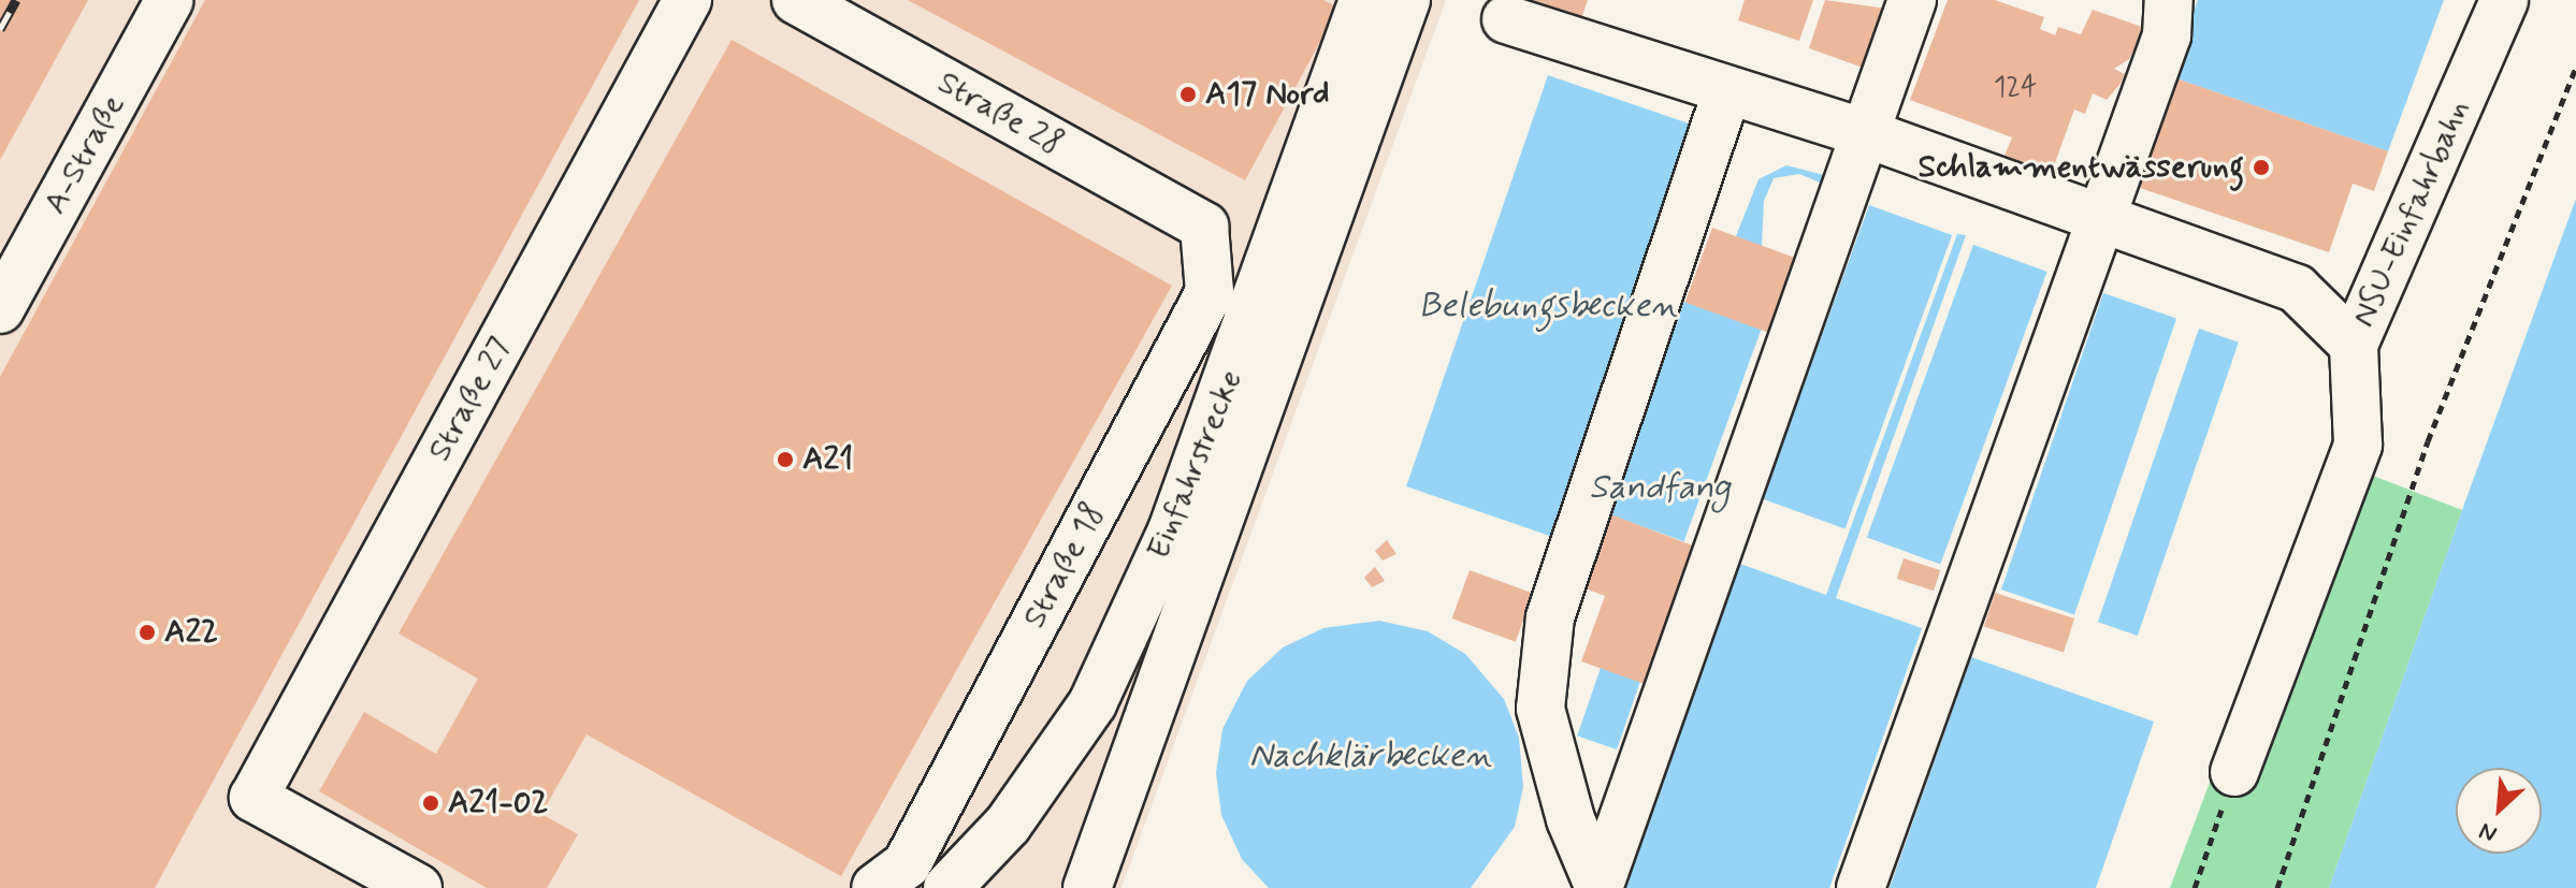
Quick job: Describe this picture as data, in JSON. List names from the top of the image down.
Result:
{
  "streets": {
    "street": [
      "Straße 28",
      "A-Straße",
      "NSU-Einfahrbahn",
      "Straße 27",
      "Einfahrstrecke",
      "Straße 18"
    ]
  },
  "crossings": [
    ["Straße 28", "Straße 18"]
  ],
  "water": ["Belebungsbecken", "Sandfang", "Nachklärbecken"],
  "places": [
    "A17 Nord",
    "Schlammentwässerung",
    "A21",
    "A22",
    "A21-02"
  ],
  "house_numbers": ["124"],
  "north": "bottom left"
}
